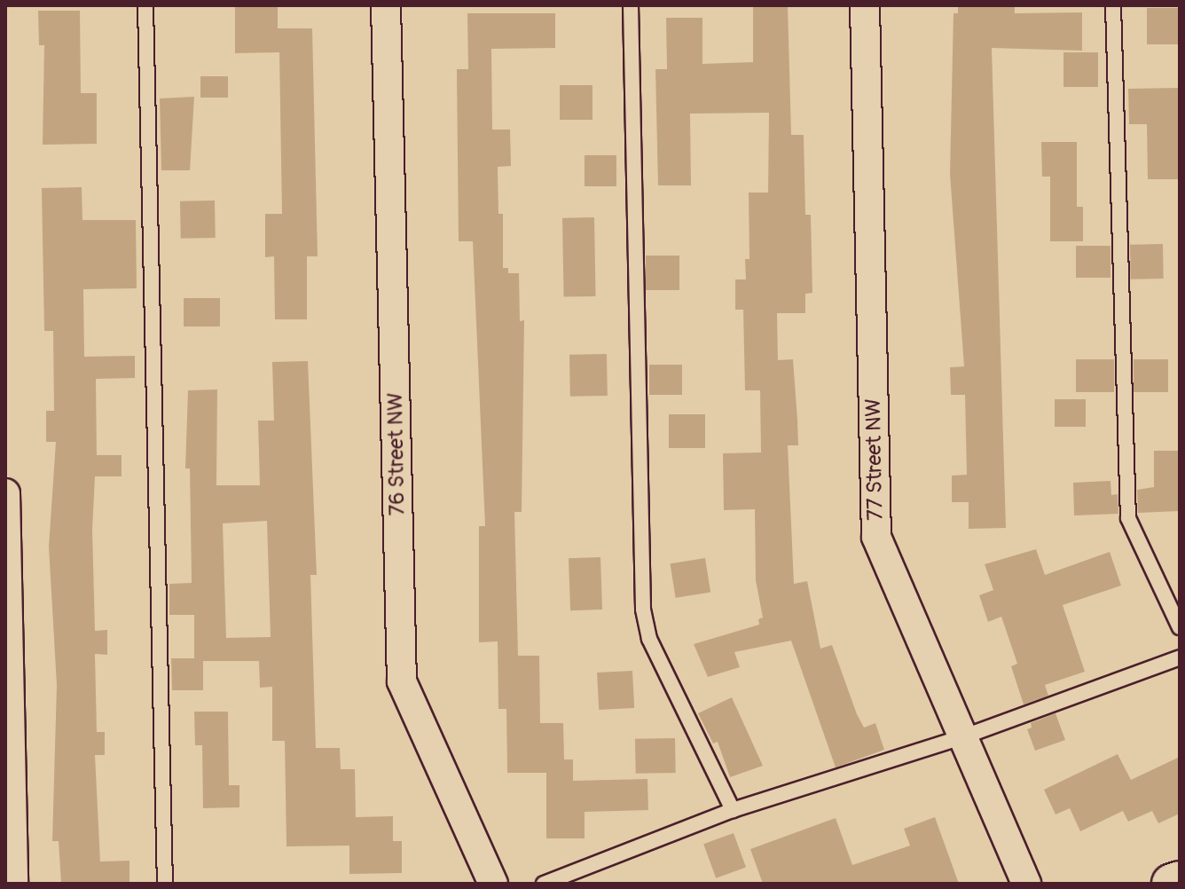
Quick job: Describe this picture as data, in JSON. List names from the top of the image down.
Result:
{
  "streets": {
    "street": ["76 Street NW", "77 Street NW"]
  }
}
